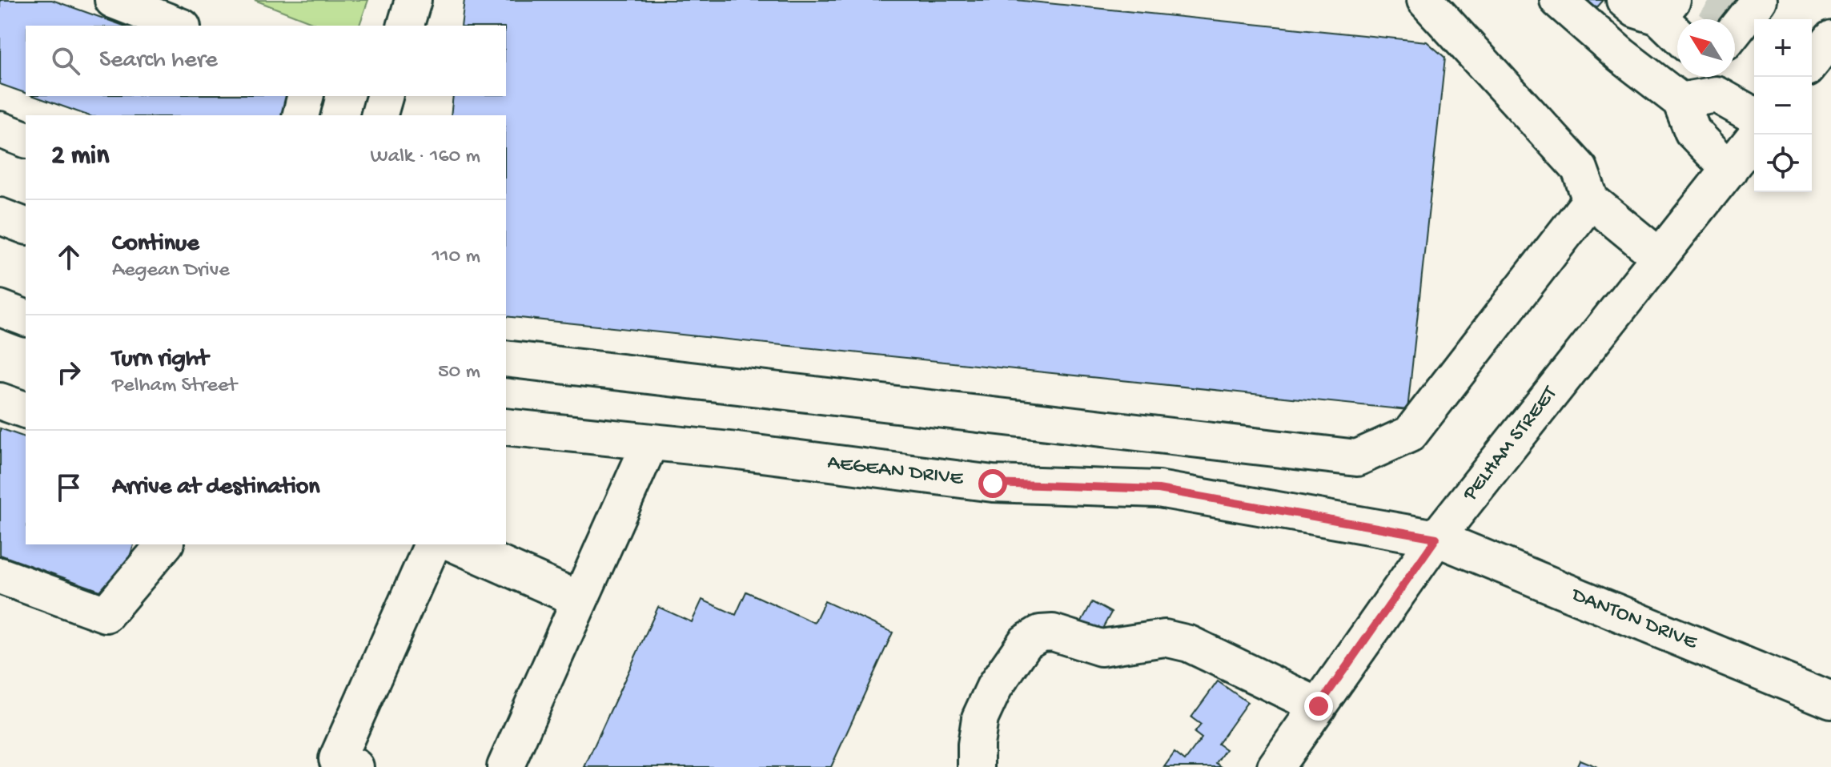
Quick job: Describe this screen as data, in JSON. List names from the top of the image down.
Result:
{
  "streets": {
    "street": ["PELHAM STREET", "AEGEAN DRIVE", "DANTON DRIVE"]
  },
  "crossings": [
    ["PELHAM STREET", "AEGEAN DRIVE"],
    ["PELHAM STREET", "DANTON DRIVE"],
    ["AEGEAN DRIVE", "DANTON DRIVE"]
  ],
  "north": "top left",
  "page": {
    "map_buttons": ["+", "−"],
    "search": "Search here",
    "heading": ["2 min", "Walk · 160 m"],
    "list": [
      ["Continue", "Aegean Drive", "110 m"],
      ["Turn right", "Pelham Street", "50 m"],
      "Arrive at destination"
    ]
  }
}
